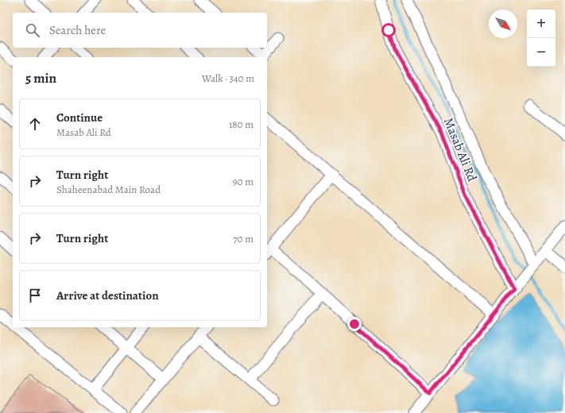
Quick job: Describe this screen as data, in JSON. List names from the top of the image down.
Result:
{
  "streets": {
    "street": ["Masab Ali Rd"]
  },
  "north": "bottom right",
  "page": {
    "map_buttons": ["+", "−"],
    "search": "Search here",
    "heading": ["5 min", "Walk · 340 m"],
    "list": [
      ["Continue", "Masab Ali Rd", "180 m"],
      ["Turn right", "Shaheenabad Main Road", "90 m"],
      ["Turn right", "70 m"],
      "Arrive at destination"
    ]
  }
}
